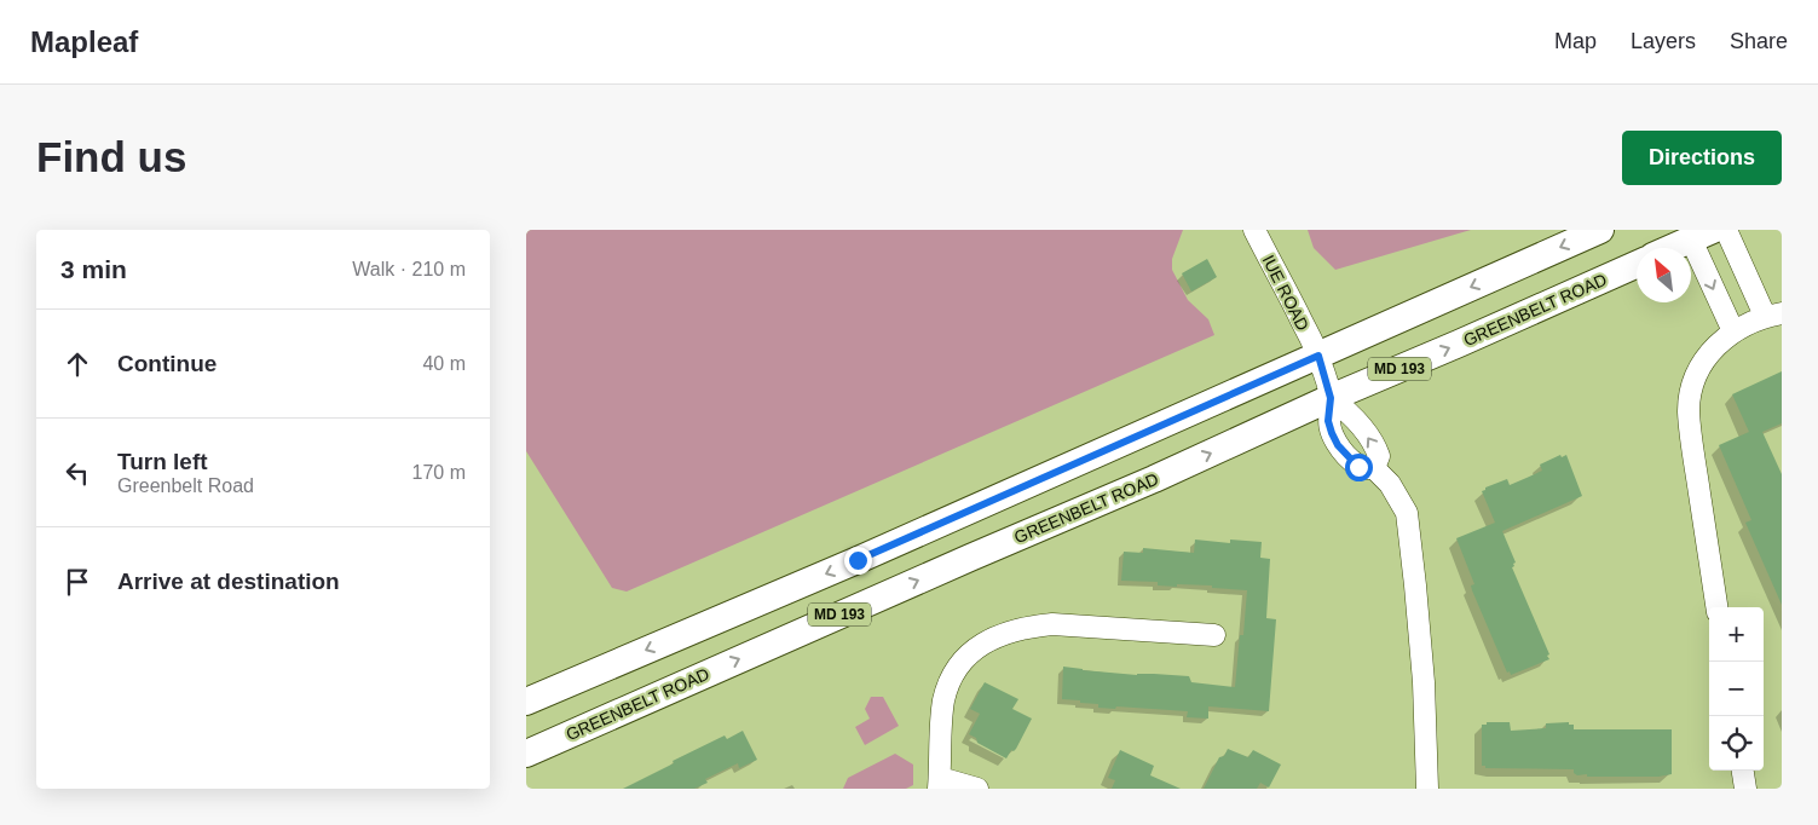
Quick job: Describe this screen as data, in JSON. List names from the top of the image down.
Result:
{
  "streets": {
    "main road": ["GREENBELT ROAD", "MD 193"],
    "street": ["IUE ROAD"]
  },
  "crossings": [
    ["IUE ROAD", "GREENBELT ROAD"],
    ["IUE ROAD", "MD 193"]
  ],
  "north": "top left",
  "page": {
    "header": "Mapleaf",
    "nav": ["Map", "Layers", "Share"],
    "buttons": "Directions",
    "title": "Find us",
    "heading": ["3 min", "Walk · 210 m"],
    "list": [
      ["Continue", "40 m"],
      ["Turn left", "Greenbelt Road", "170 m"],
      "Arrive at destination"
    ],
    "map_buttons": ["+", "−"]
  }
}
